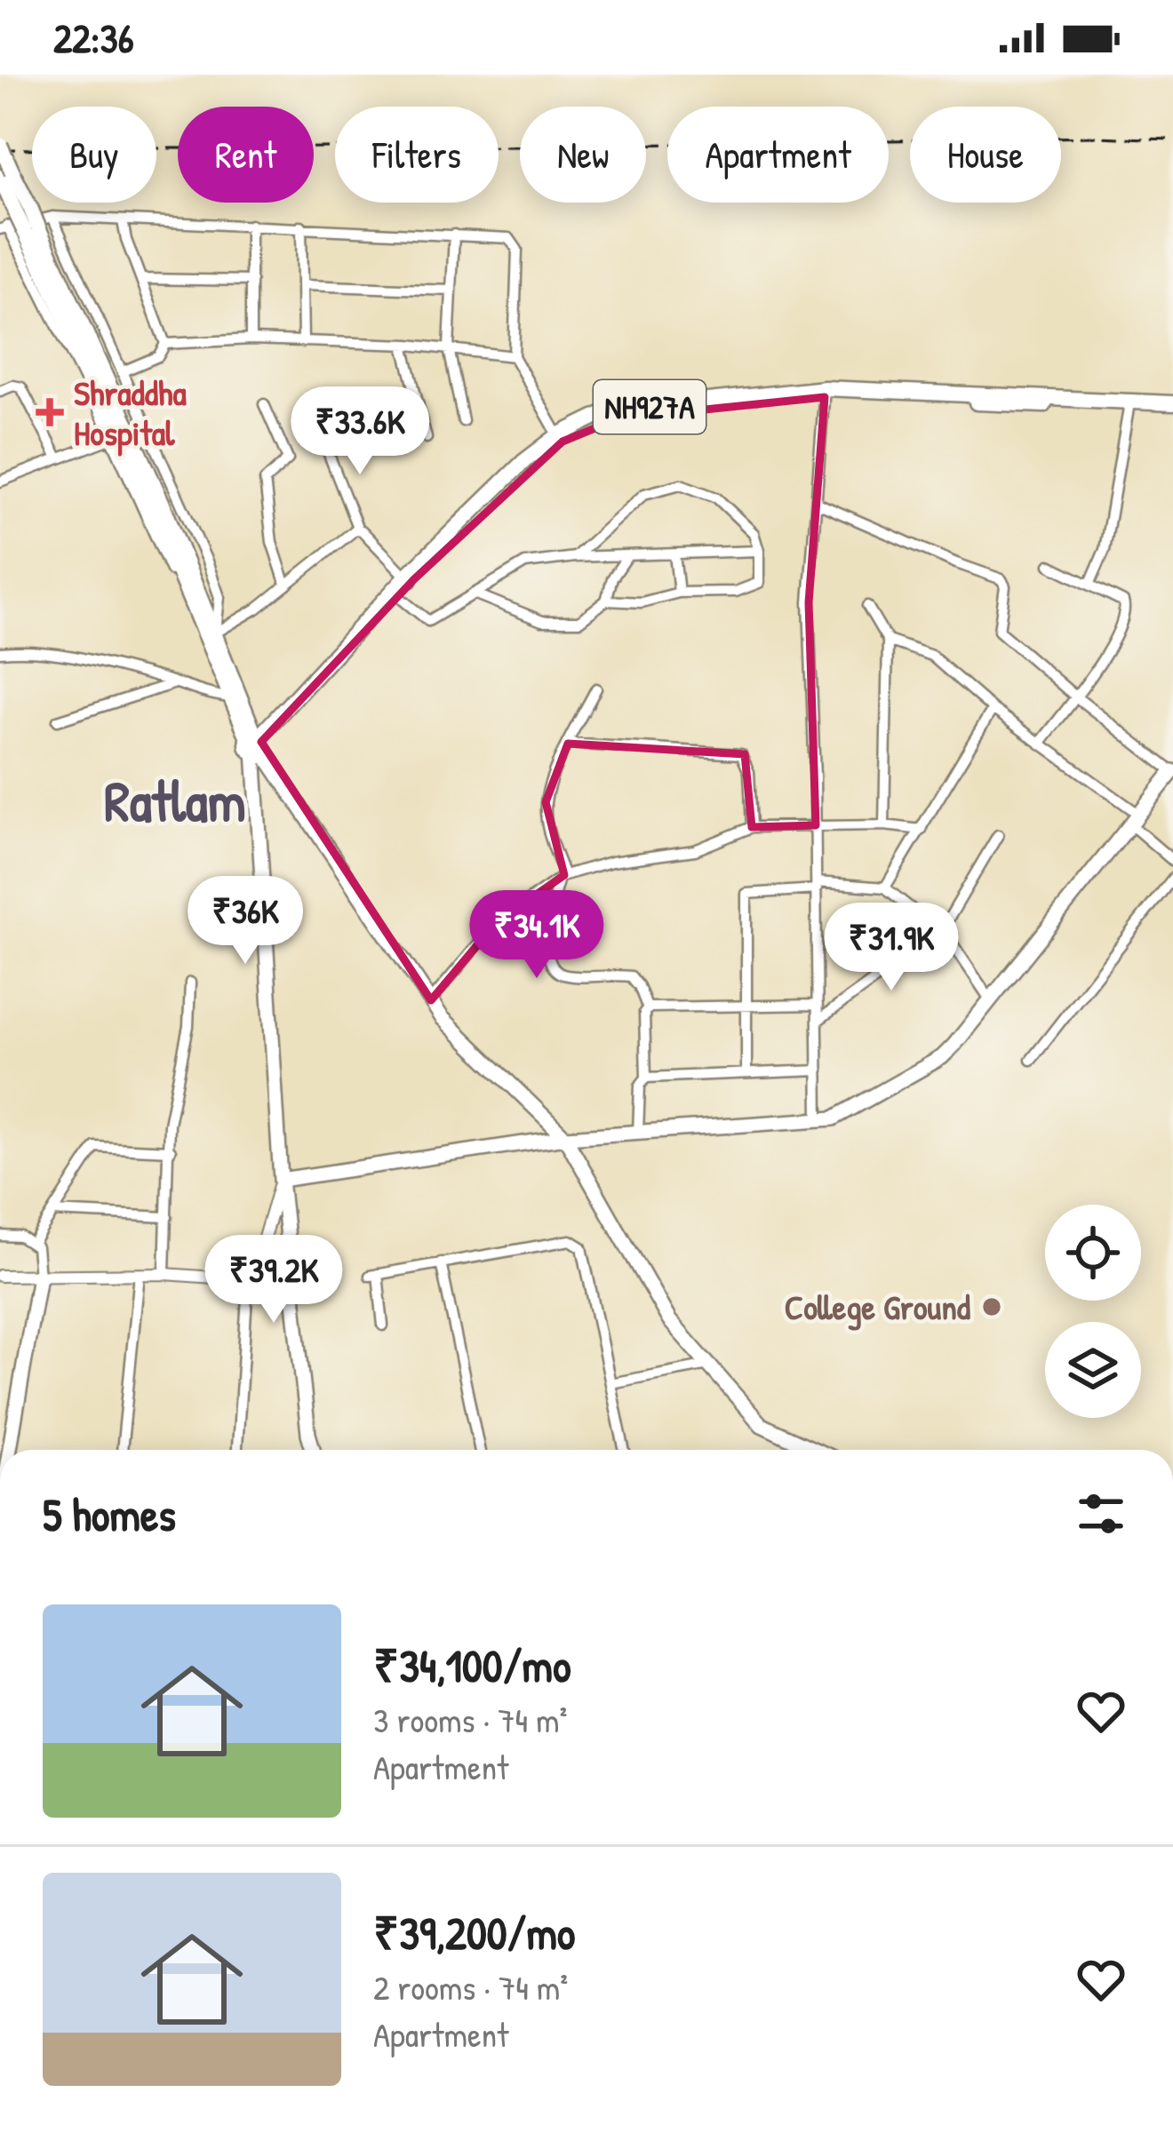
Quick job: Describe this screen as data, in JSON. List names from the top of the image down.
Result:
{
  "streets": {
    "highway": ["NH927A"]
  },
  "districts": ["Ratlam"],
  "places": {
    "health": ["Shraddha Hospital"],
    "other": ["College Ground"]
  },
  "page": {
    "status": "22:36",
    "chip": [
      "Buy",
      "Rent",
      "Filters",
      "New",
      "Apartment",
      "House"
    ],
    "price": [
      "₹33.6K",
      "₹36K",
      "₹34.1K",
      "₹31.9K",
      "₹39.2K"
    ],
    "heading": "5 homes",
    "list": [
      {
        "name": "₹34,100/mo",
        "note": "3 rooms · 74 m² · Apartment"
      },
      {
        "name": "₹39,200/mo",
        "note": "2 rooms · 74 m² · Apartment"
      }
    ]
  }
}
